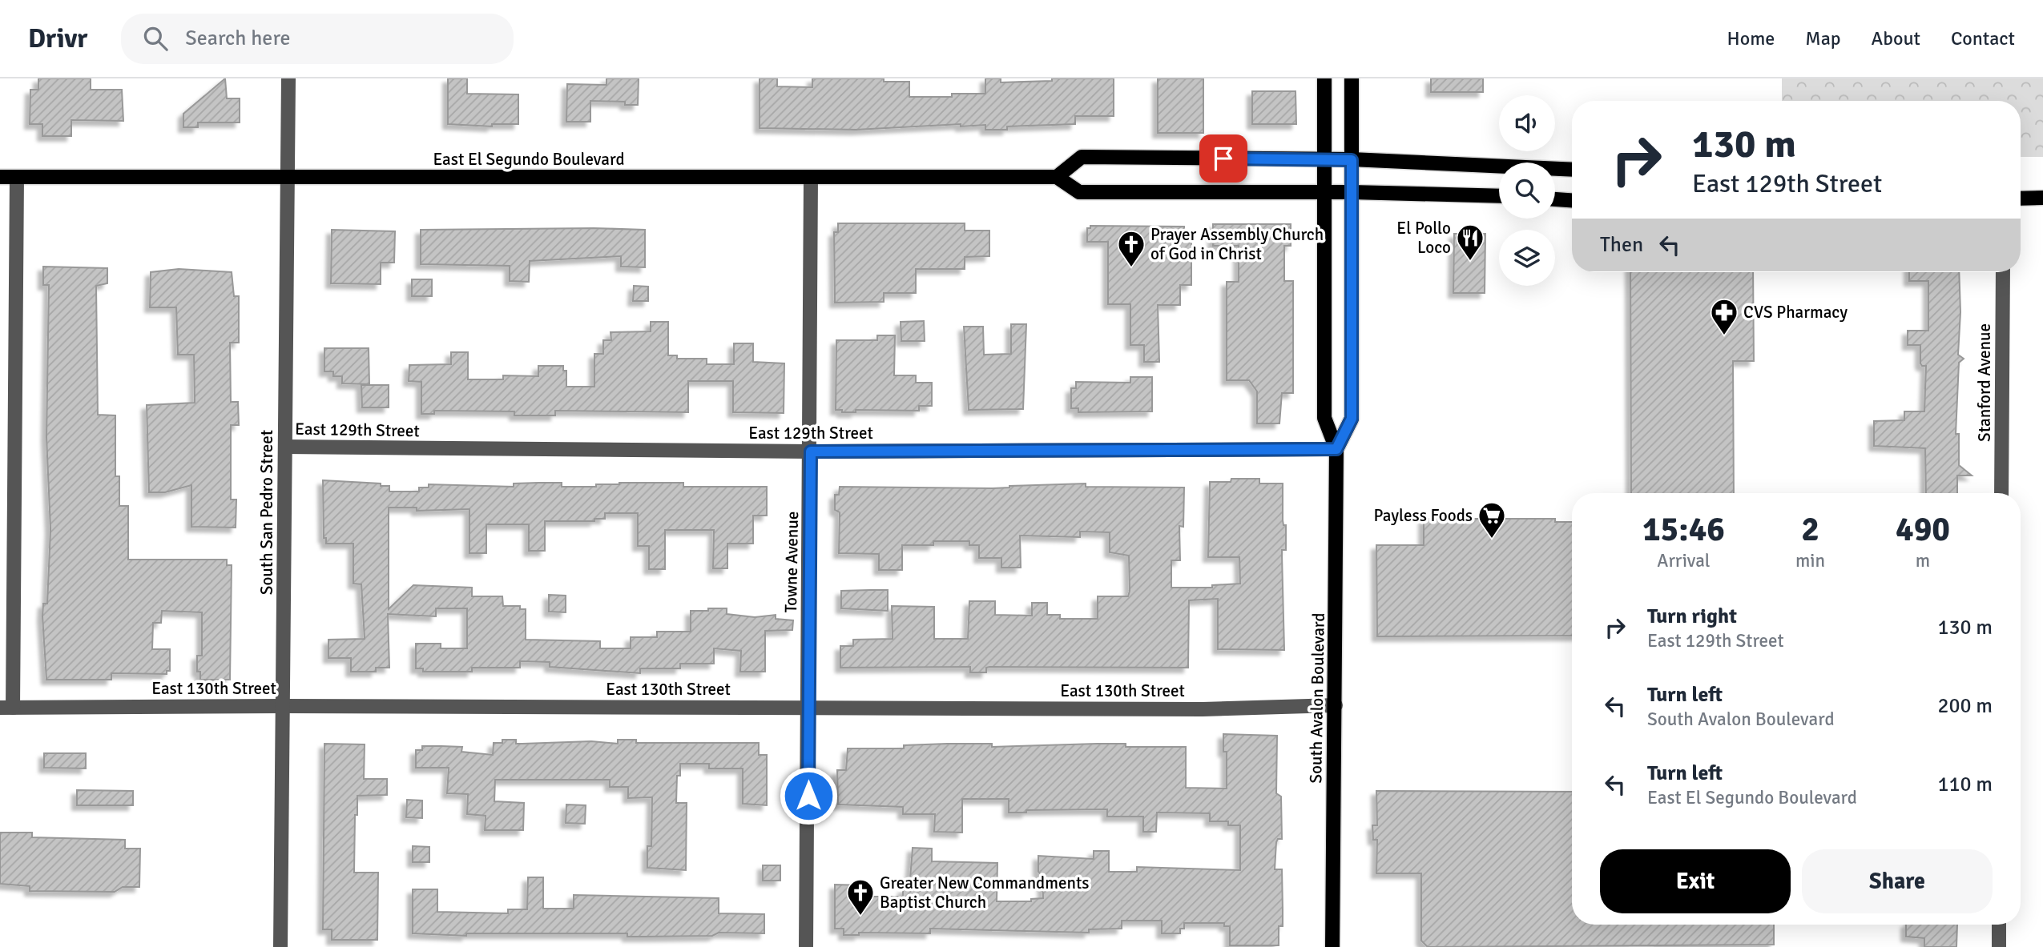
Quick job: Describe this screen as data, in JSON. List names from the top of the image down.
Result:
{
  "streets": {
    "main road": ["East El Segundo Boulevard", "South Avalon Boulevard"],
    "street": [
      "Stanford Avenue",
      "East 129th Street",
      "South San Pedro Street",
      "Towne Avenue",
      "East 130th Street"
    ]
  },
  "crossings": [
    ["East El Segundo Boulevard", "South San Pedro Street"],
    ["East El Segundo Boulevard", "Towne Avenue"],
    ["East 129th Street", "South San Pedro Street"],
    ["East 129th Street", "Towne Avenue"],
    ["East 129th Street", "South Avalon Boulevard"],
    ["South San Pedro Street", "East 130th Street"],
    ["Towne Avenue", "East 130th Street"],
    ["East 130th Street", "South Avalon Boulevard"]
  ],
  "places": {
    "restaurant": ["El Pollo Loco"],
    "church": ["Prayer Assembly Church of God in Christ", "Greater New Commandments Baptist Church"],
    "pharmacy": ["CVS Pharmacy"],
    "supermarket": ["Payless Foods"]
  },
  "page": {
    "header": "Drivr",
    "search": "Search here",
    "nav": [
      "Home",
      "Map",
      "About",
      "Contact"
    ],
    "turn": ["130 m", "East 129th Street"],
    "then": "Then",
    "eta": [
      "15:46",
      "Arrival",
      "2",
      "min",
      "490",
      "m"
    ],
    "list": [
      {
        "name": "Turn right",
        "note": "East 129th Street",
        "value": "130 m"
      },
      {
        "name": "Turn left",
        "note": "South Avalon Boulevard",
        "value": "200 m"
      },
      {
        "name": "Turn left",
        "note": "East El Segundo Boulevard",
        "value": "110 m"
      }
    ],
    "buttons": ["Exit", "Share"]
  }
}
